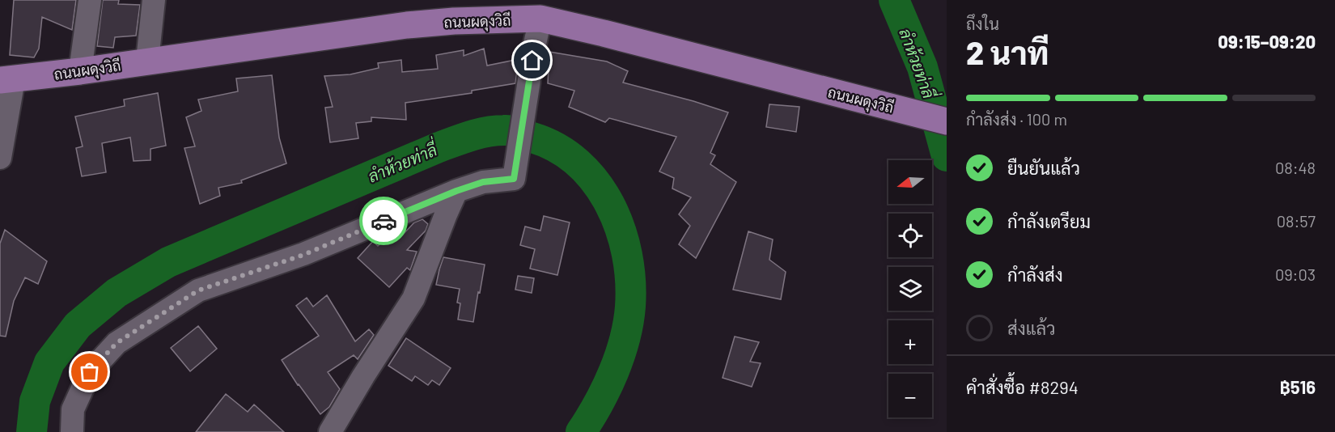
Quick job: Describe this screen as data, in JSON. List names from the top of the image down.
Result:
{
  "streets": {
    "main road": ["ถนนผดุงวิถี"]
  },
  "water": ["ลำห้วยท่าลี่"],
  "north": "left",
  "page": {
    "heading": ["2 นาที", "ถึงใน", "09:15–09:20"],
    "panel": ["คำสั่งซื้อ #8294", "฿516"],
    "bar": "กำลังส่ง · 100 m",
    "list": [
      ["ยืนยันแล้ว", "08:48"],
      ["กำลังเตรียม", "08:57"],
      ["กำลังส่ง", "09:03"],
      "ส่งแล้ว"
    ],
    "map_buttons": ["+", "−"]
  }
}
